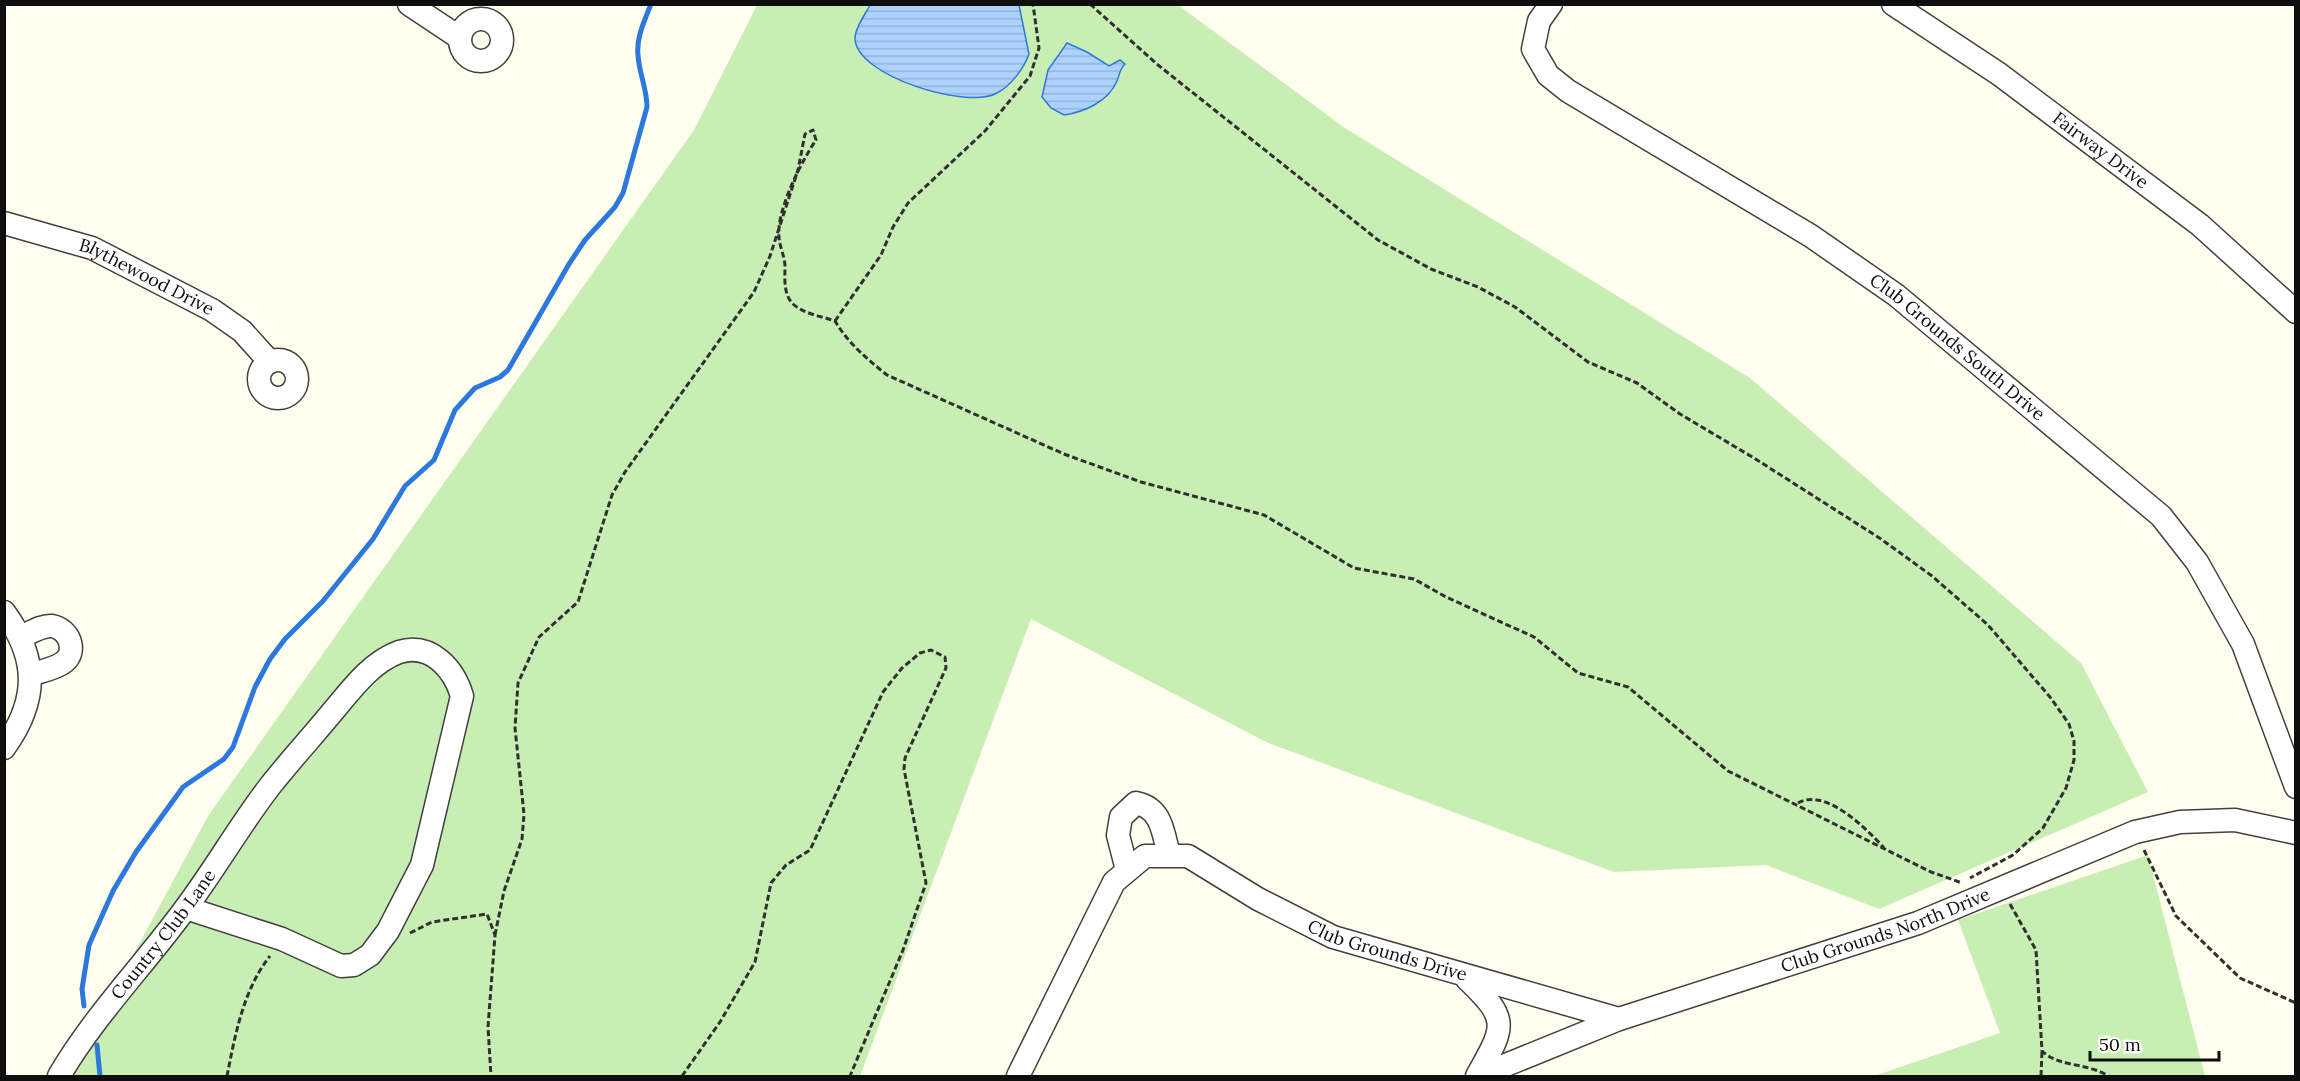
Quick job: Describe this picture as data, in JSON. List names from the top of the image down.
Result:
{
  "streets": {
    "street": [
      "Fairway Drive",
      "Blythewood Drive",
      "Club Grounds South Drive",
      "Club Grounds North Drive",
      "Country Club Lane",
      "Club Grounds Drive"
    ]
  },
  "crossings": [
    ["Club Grounds North Drive", "Club Grounds Drive"]
  ],
  "scale_bar": "50 m"
}
